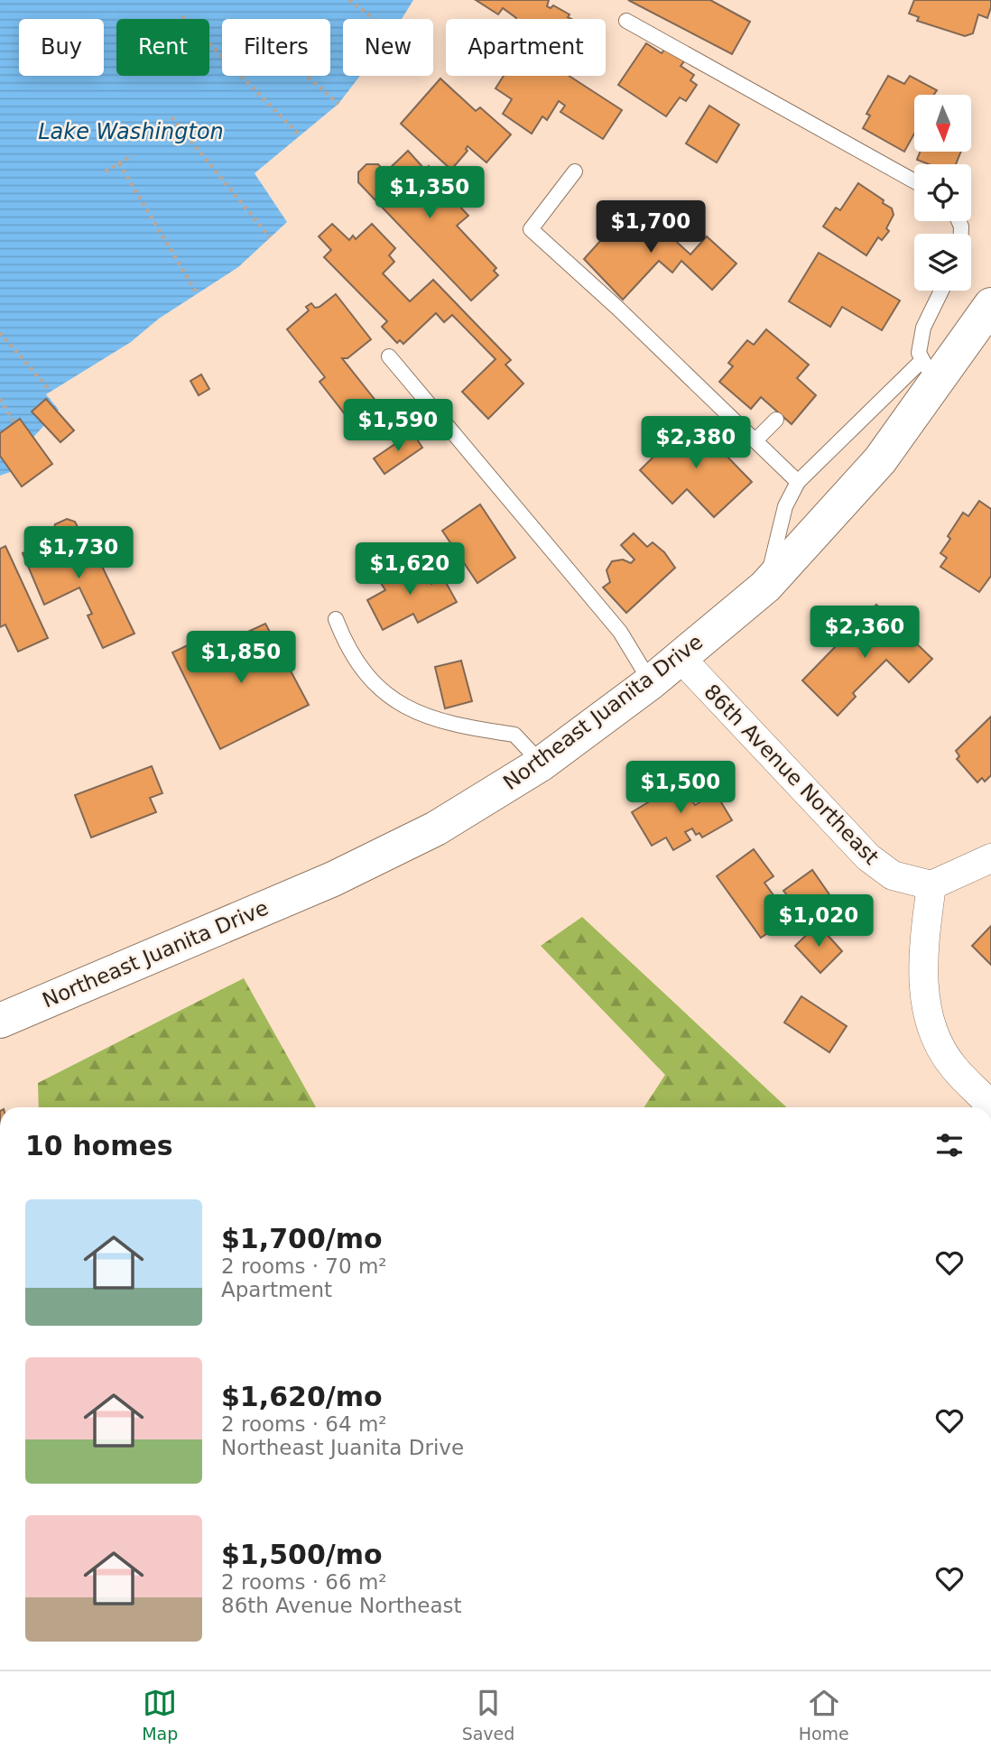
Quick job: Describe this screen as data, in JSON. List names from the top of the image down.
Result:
{
  "streets": {
    "main road": ["Northeast Juanita Drive"],
    "street": ["86th Avenue Northeast"]
  },
  "crossings": [
    ["Northeast Juanita Drive", "86th Avenue Northeast"]
  ],
  "water": ["Lake Washington"],
  "north": "bottom",
  "page": {
    "chip": [
      "Buy",
      "Rent",
      "Filters",
      "New",
      "Apartment"
    ],
    "price": [
      "$1,350",
      "$1,700",
      "$1,590",
      "$2,380",
      "$1,730",
      "$1,620",
      "$2,360",
      "$1,850",
      "$1,500",
      "$1,020"
    ],
    "heading": "10 homes",
    "list": [
      {
        "name": "$1,700/mo",
        "note": "2 rooms · 70 m² · Apartment"
      },
      {
        "name": "$1,620/mo",
        "note": "2 rooms · 64 m² · Northeast Juanita Drive"
      },
      {
        "name": "$1,500/mo",
        "note": "2 rooms · 66 m² · 86th Avenue Northeast"
      }
    ],
    "tabs": ["Map", "Saved", "Home"]
  }
}
